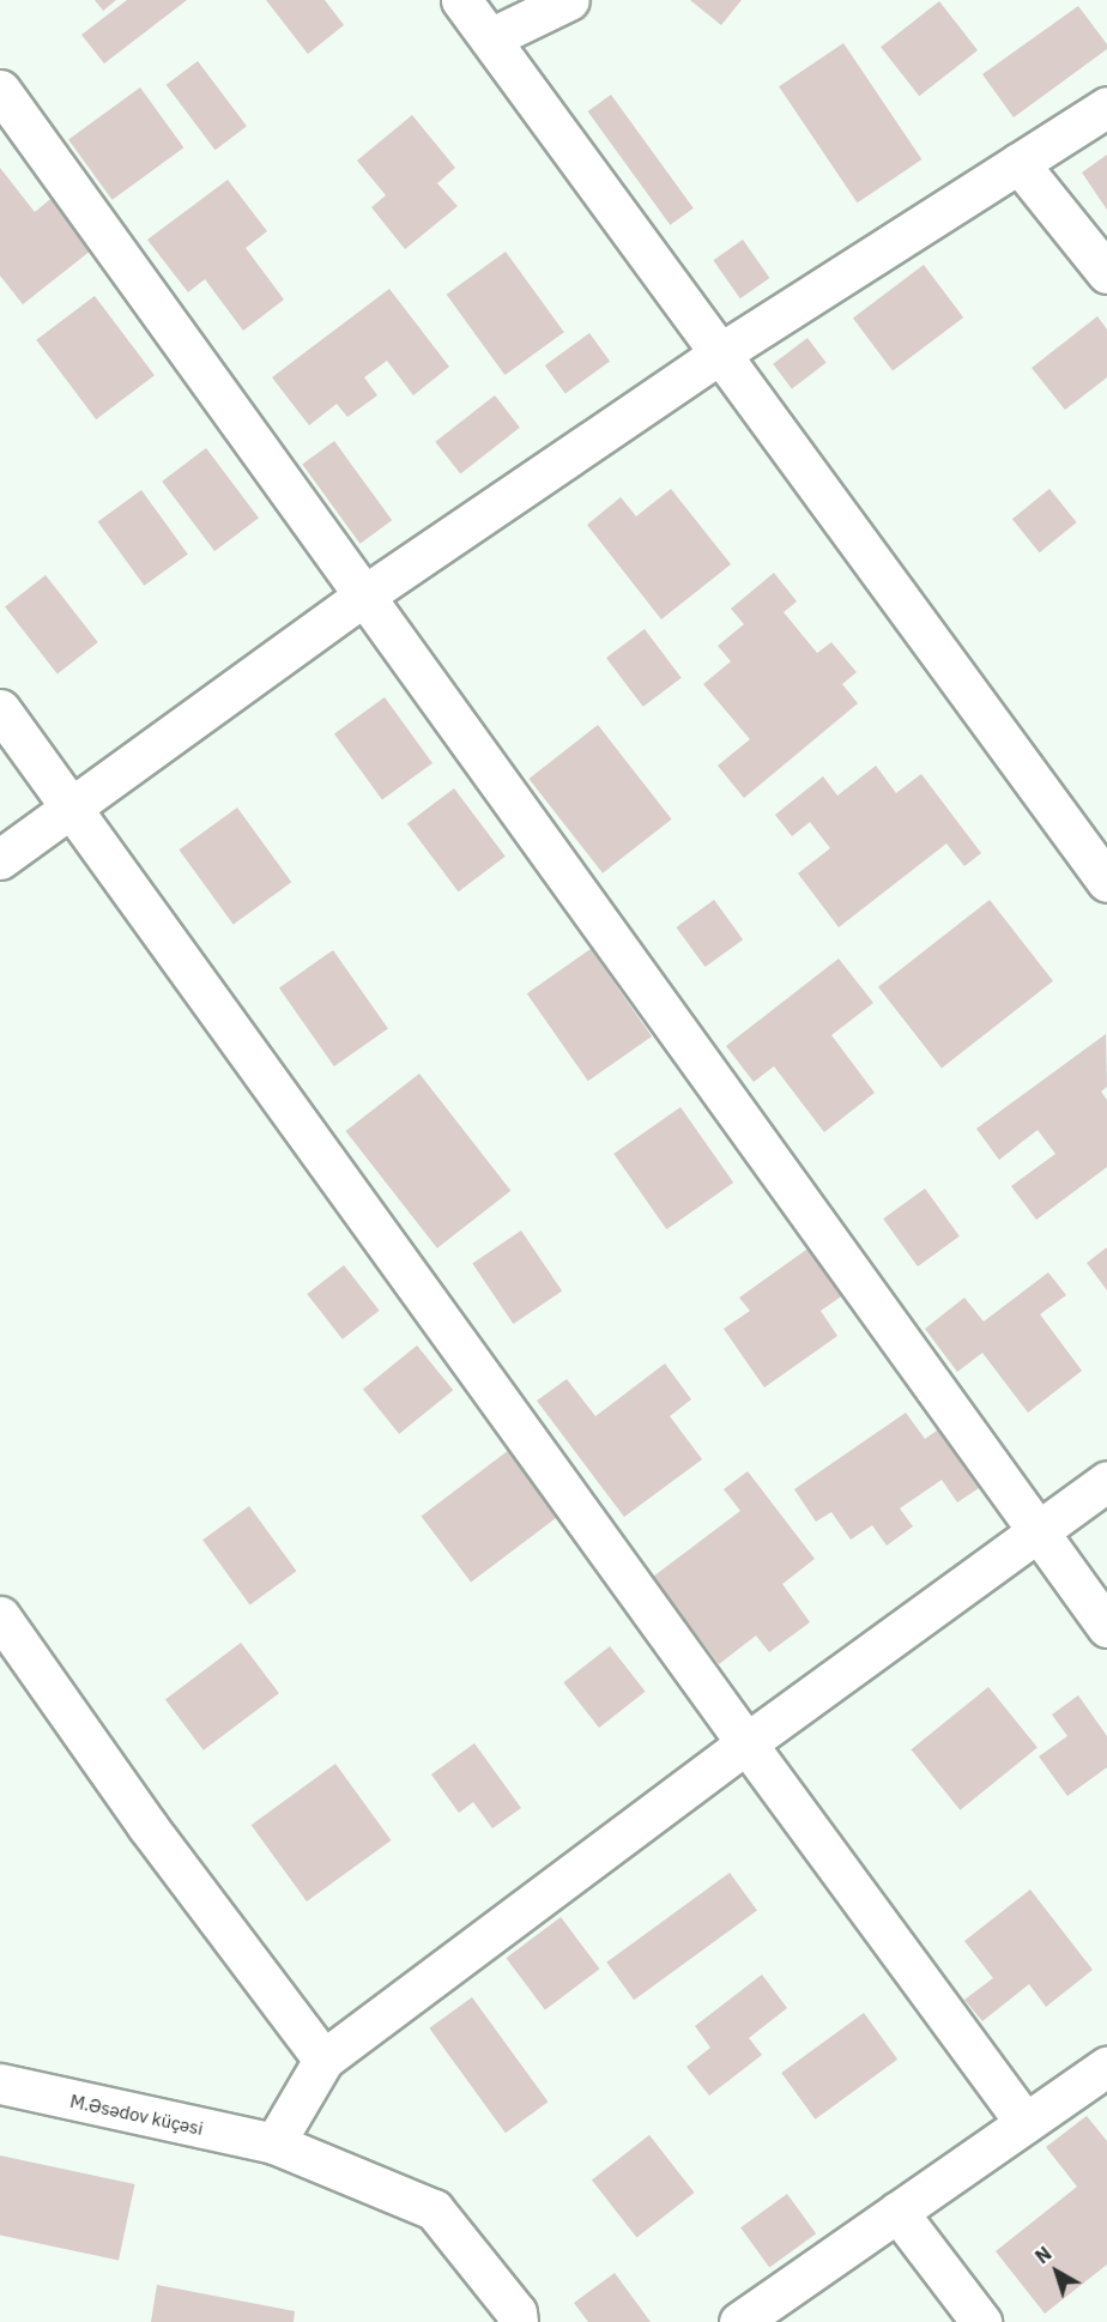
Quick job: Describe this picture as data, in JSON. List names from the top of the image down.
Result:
{
  "streets": {
    "street": ["M.Əsədov küçəsi"]
  },
  "north": "top left"
}
